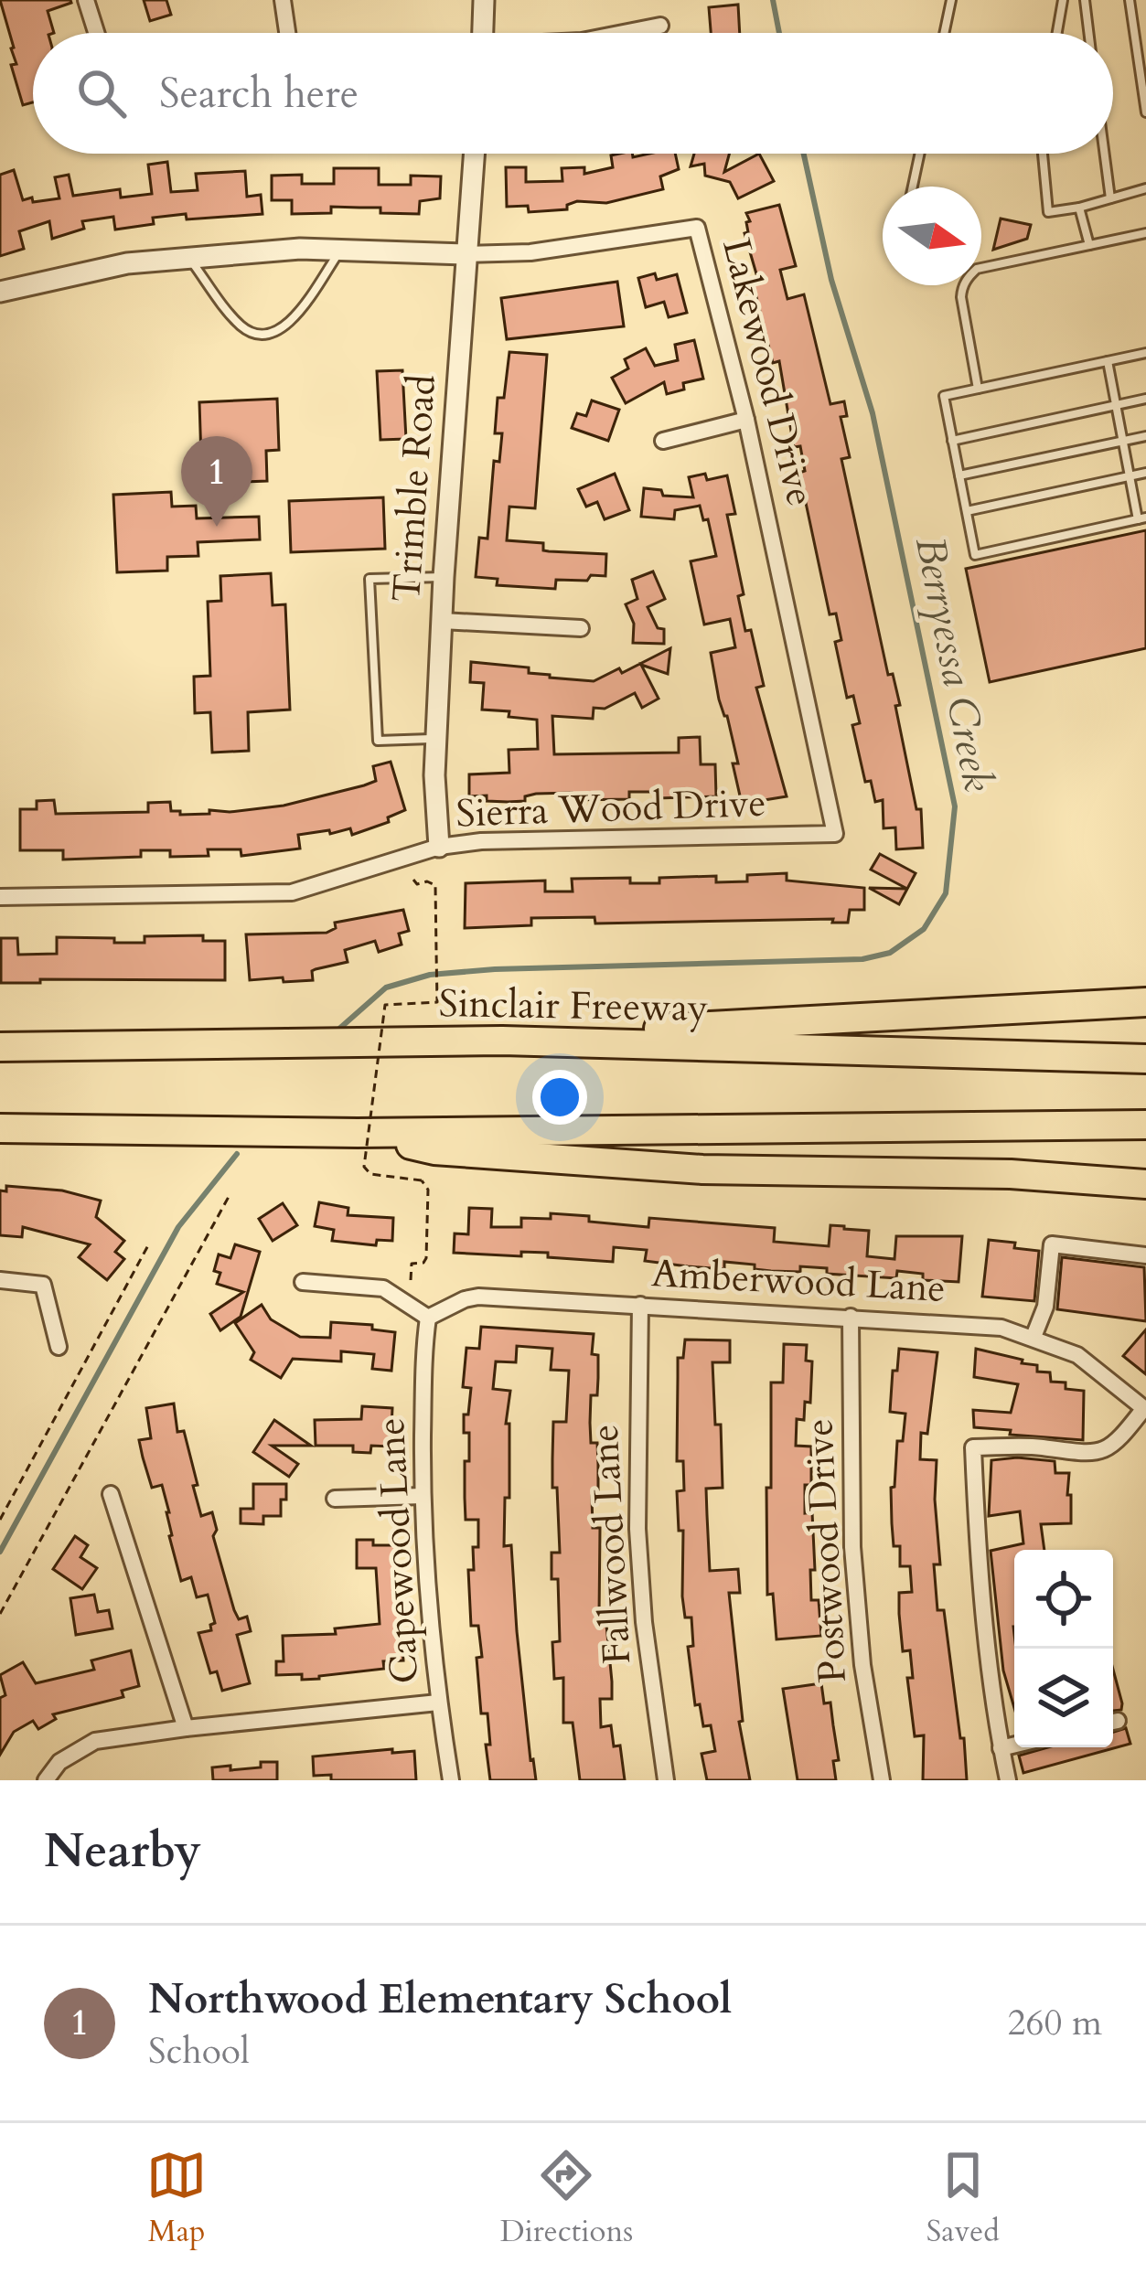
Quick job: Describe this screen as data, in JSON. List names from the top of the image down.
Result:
{
  "streets": {
    "highway": ["Sinclair Freeway"],
    "street": [
      "Lakewood Drive",
      "Trimble Road",
      "Sierra Wood Drive",
      "Amberwood Lane",
      "Fallwood Lane",
      "Capewood Lane",
      "Postwood Drive"
    ]
  },
  "crossings": [
    ["Lakewood Drive", "Trimble Road"],
    ["Lakewood Drive", "Sierra Wood Drive"],
    ["Trimble Road", "Sierra Wood Drive"],
    ["Amberwood Lane", "Fallwood Lane"],
    ["Amberwood Lane", "Capewood Lane"],
    ["Amberwood Lane", "Postwood Drive"]
  ],
  "water": ["Berryessa Creek"],
  "north": "right",
  "page": {
    "search": "Search here",
    "pins": "1",
    "heading": "Nearby",
    "list": [
      {
        "mark": "1",
        "name": "Northwood Elementary School",
        "note": "School",
        "value": "260 m"
      }
    ],
    "nav": ["Map", "Directions", "Saved"]
  }
}
